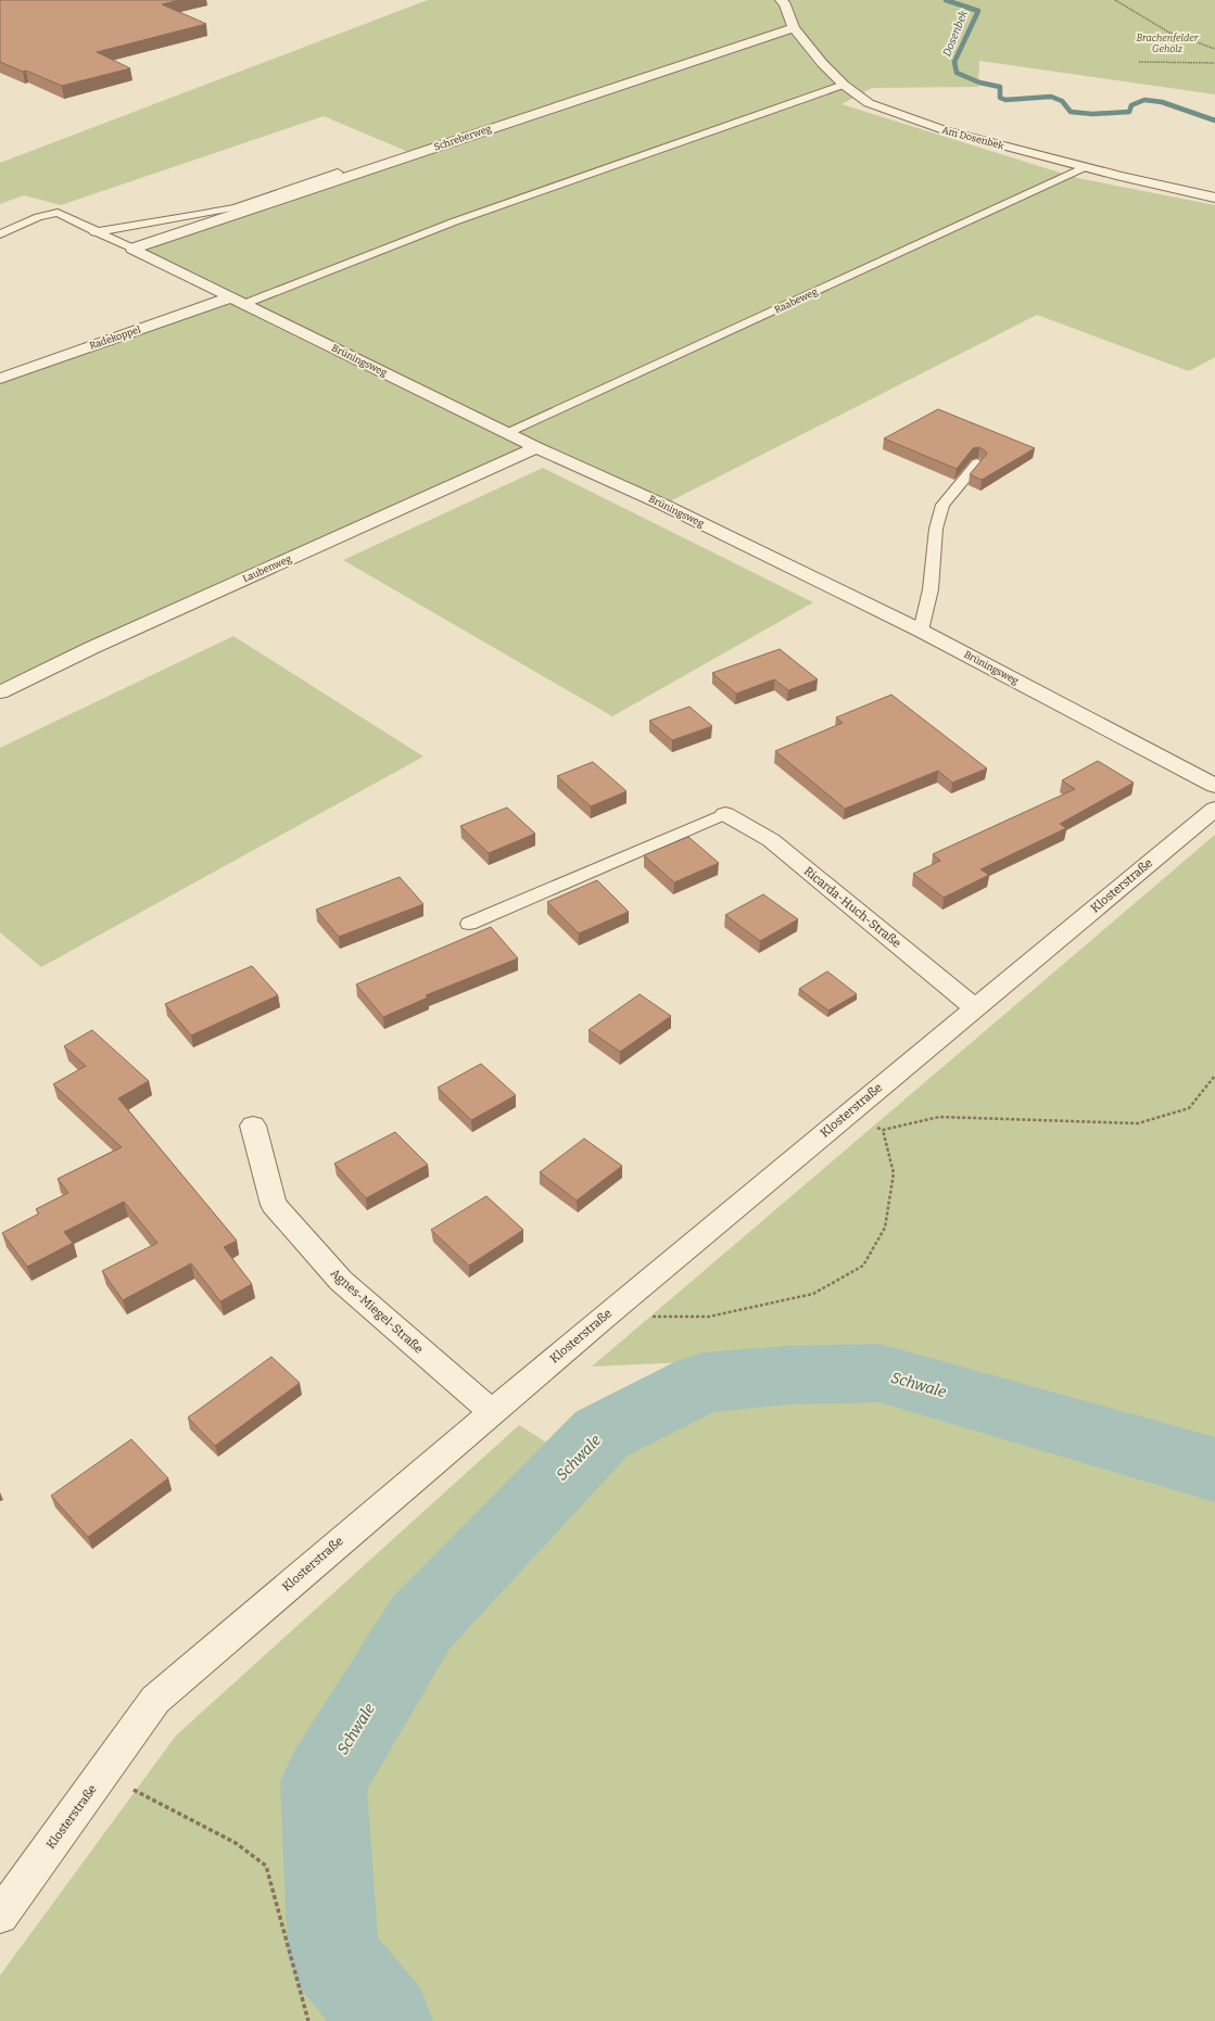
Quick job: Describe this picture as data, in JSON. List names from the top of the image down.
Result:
{
  "streets": {
    "street": [
      "Schreberweg",
      "Am Dosenbek",
      "Radekoppel",
      "Brüningsweg",
      "Laubenweg",
      "Klosterstraße",
      "Ricarda-Huch-Straße",
      "Agnes-Miegel-Straße"
    ],
    "lane": ["Raabeweg"]
  },
  "crossings": [
    ["Schreberweg", "Am Dosenbek"],
    ["Schreberweg", "Brüningsweg"],
    ["Am Dosenbek", "Raabeweg"],
    ["Raabeweg", "Brüningsweg"],
    ["Radekoppel", "Brüningsweg"],
    ["Brüningsweg", "Laubenweg"],
    ["Klosterstraße", "Ricarda-Huch-Straße"],
    ["Klosterstraße", "Agnes-Miegel-Straße"]
  ],
  "water": ["Dosenbek", "Schwale"],
  "parks": ["Brachenfelder Gehölz"]
}
